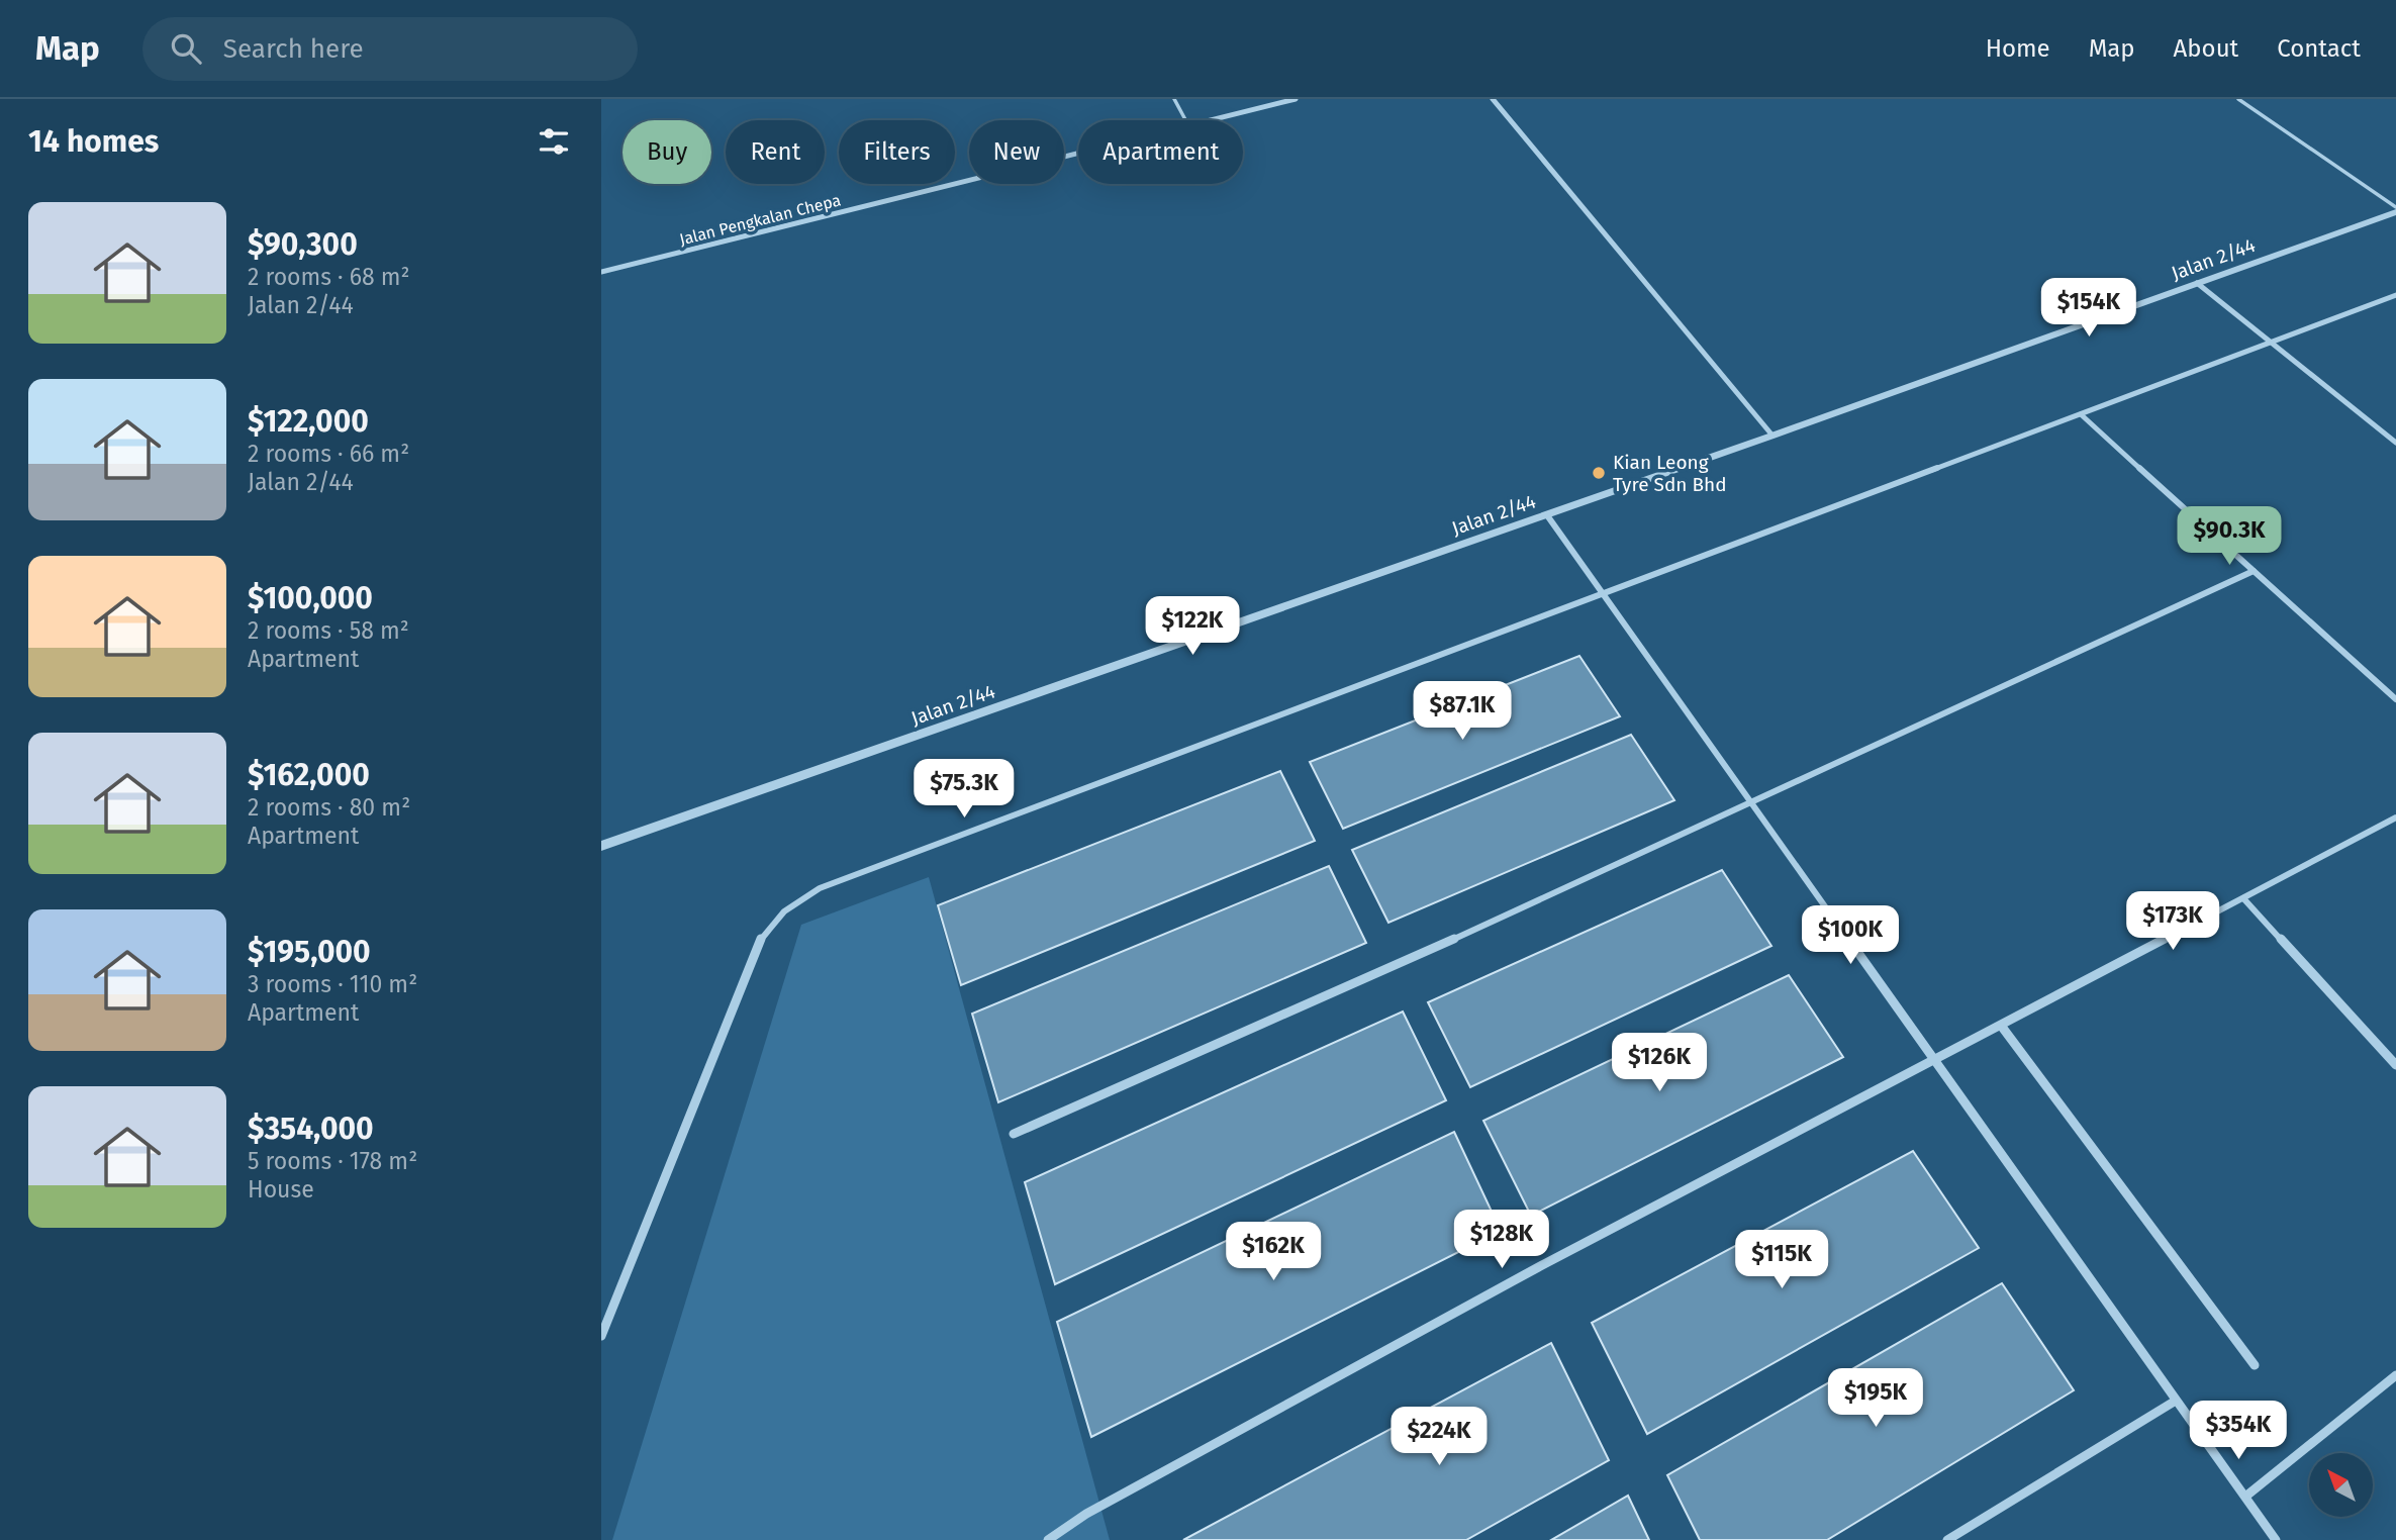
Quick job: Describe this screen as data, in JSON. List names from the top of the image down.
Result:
{
  "streets": {
    "street": ["Jalan Pengkalan Chepa", "Jalan 2/44"]
  },
  "places": ["Kian Leong Tyre Sdn Bhd"],
  "north": "top left",
  "page": {
    "header": "Map",
    "search": "Search here",
    "nav": [
      "Home",
      "Map",
      "About",
      "Contact"
    ],
    "heading": "14 homes",
    "chip": [
      "Buy",
      "Rent",
      "Filters",
      "New",
      "Apartment"
    ],
    "list": [
      {
        "name": "$90,300",
        "note": "2 rooms · 68 m² · Jalan 2/44"
      },
      {
        "name": "$122,000",
        "note": "2 rooms · 66 m² · Jalan 2/44"
      },
      {
        "name": "$100,000",
        "note": "2 rooms · 58 m² · Apartment"
      },
      {
        "name": "$162,000",
        "note": "2 rooms · 80 m² · Apartment"
      },
      {
        "name": "$195,000",
        "note": "3 rooms · 110 m² · Apartment"
      },
      {
        "name": "$354,000",
        "note": "5 rooms · 178 m² · House"
      }
    ],
    "price": [
      "$154K",
      "$90.3K",
      "$122K",
      "$87.1K",
      "$75.3K",
      "$173K",
      "$100K",
      "$126K",
      "$128K",
      "$162K",
      "$115K",
      "$195K",
      "$354K",
      "$224K"
    ]
  }
}
